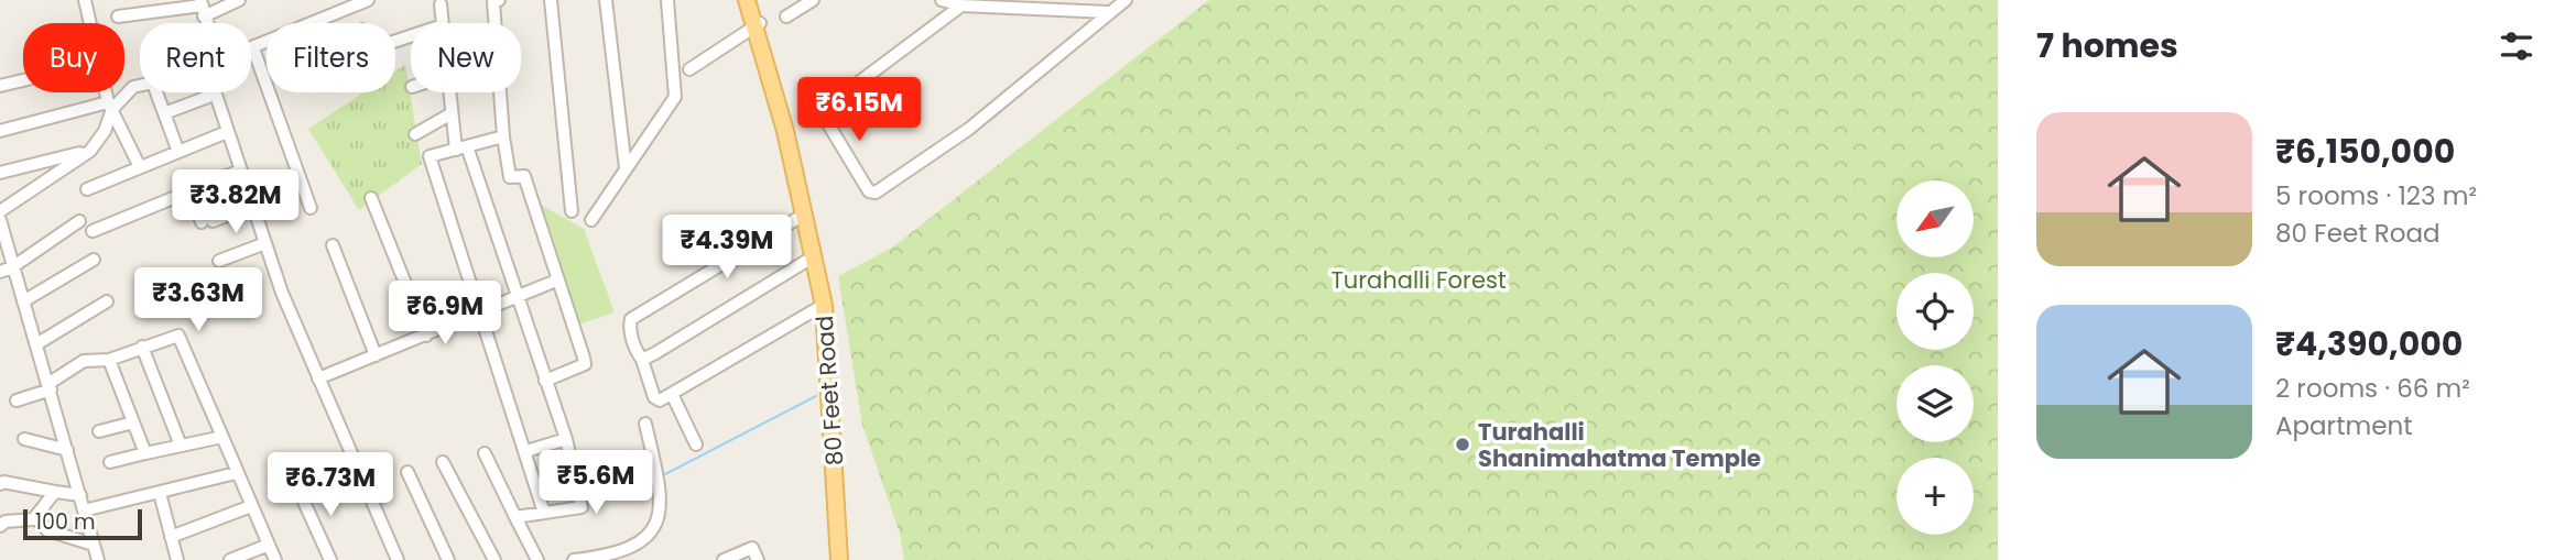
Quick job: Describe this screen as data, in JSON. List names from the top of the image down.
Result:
{
  "streets": {
    "main road": ["80 Feet Road"]
  },
  "parks": ["Turahalli Forest"],
  "places": ["Turahalli Shanimahatma Temple"],
  "scale_bar": "100 m",
  "north": "bottom left",
  "page": {
    "heading": "7 homes",
    "chip": [
      "Buy",
      "Rent",
      "Filters",
      "New"
    ],
    "price": [
      "₹6.15M",
      "₹3.82M",
      "₹4.39M",
      "₹3.63M",
      "₹6.9M",
      "₹5.6M",
      "₹6.73M"
    ],
    "list": [
      {
        "name": "₹6,150,000",
        "note": "5 rooms · 123 m² · 80 Feet Road"
      },
      {
        "name": "₹4,390,000",
        "note": "2 rooms · 66 m² · Apartment"
      }
    ],
    "map_buttons": "+",
    "scale": "100 m"
  }
}
